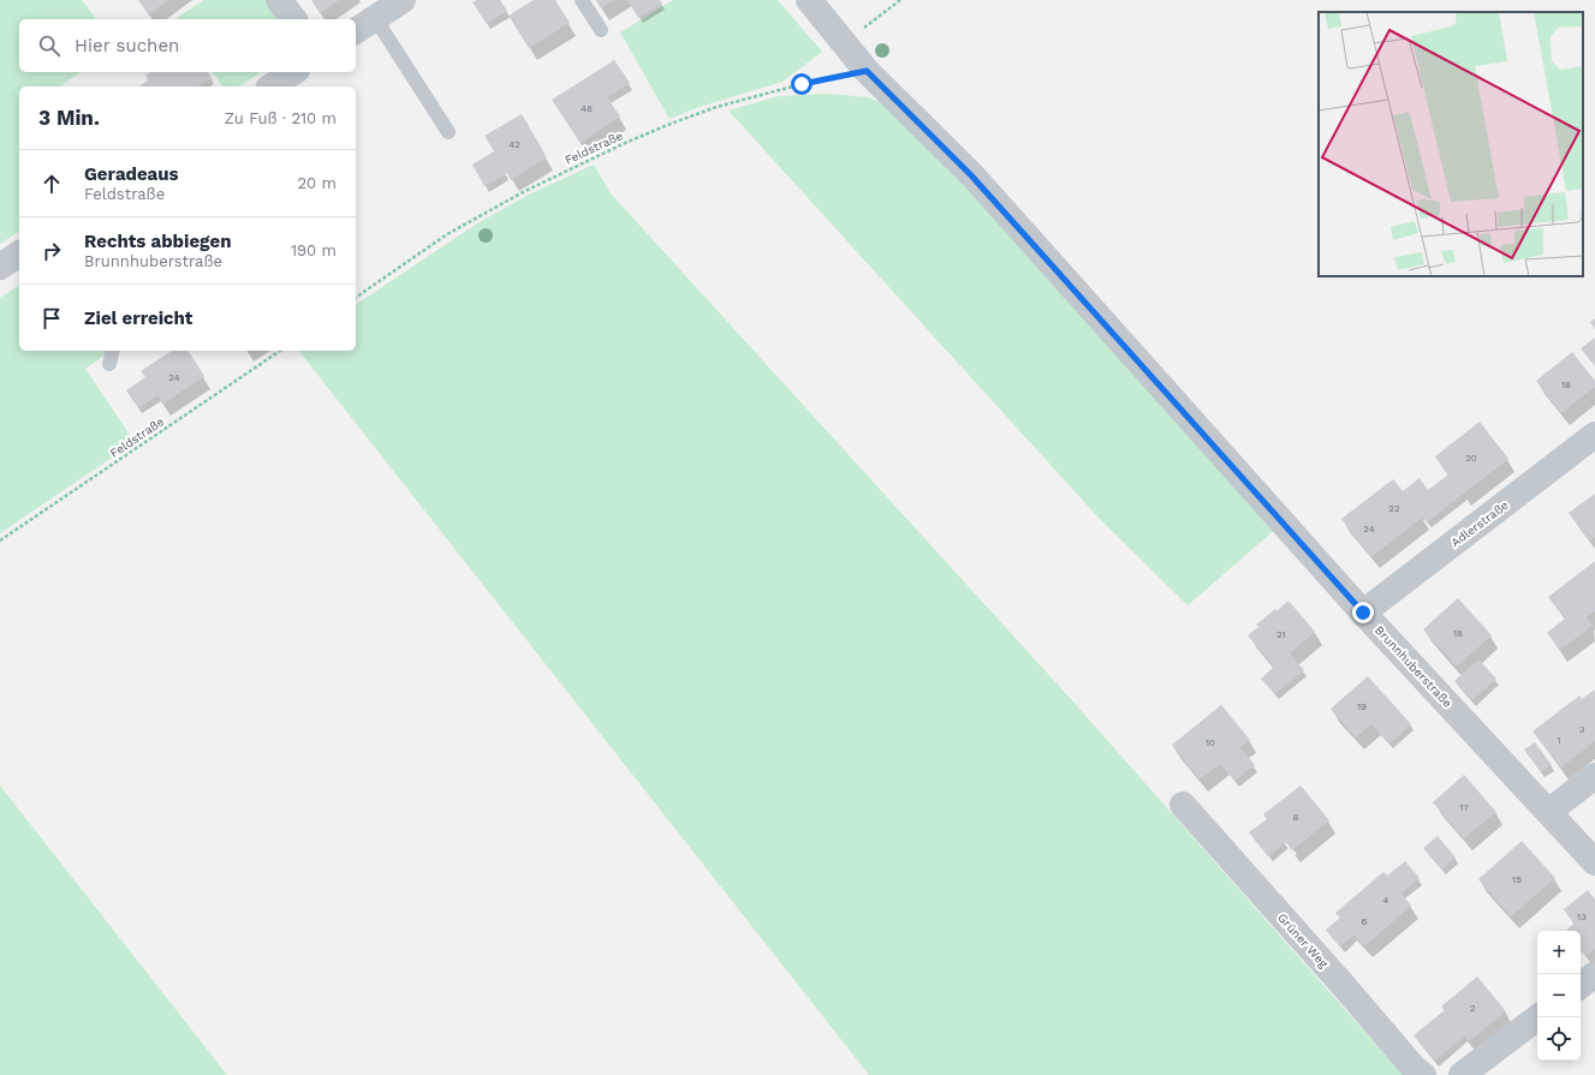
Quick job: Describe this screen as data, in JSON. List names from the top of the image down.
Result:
{
  "streets": {
    "street": ["Adlerstraße", "Brunnhuberstraße", "Grüner Weg"],
    "path": ["Feldstraße"]
  },
  "crossings": [
    ["Feldstraße", "Brunnhuberstraße"],
    ["Adlerstraße", "Brunnhuberstraße"]
  ],
  "house_numbers": [
    "48",
    "42",
    "24",
    "18",
    "20",
    "22",
    "24",
    "18",
    "21",
    "19",
    "3",
    "1",
    "10",
    "17",
    "8",
    "15",
    "4",
    "13",
    "6",
    "2"
  ],
  "page": {
    "search": "Hier suchen",
    "heading": ["3 Min.", "Zu Fuß · 210 m"],
    "list": [
      ["Geradeaus", "Feldstraße", "20 m"],
      ["Rechts abbiegen", "Brunnhuberstraße", "190 m"],
      "Ziel erreicht"
    ],
    "map_buttons": ["+", "−"]
  }
}
